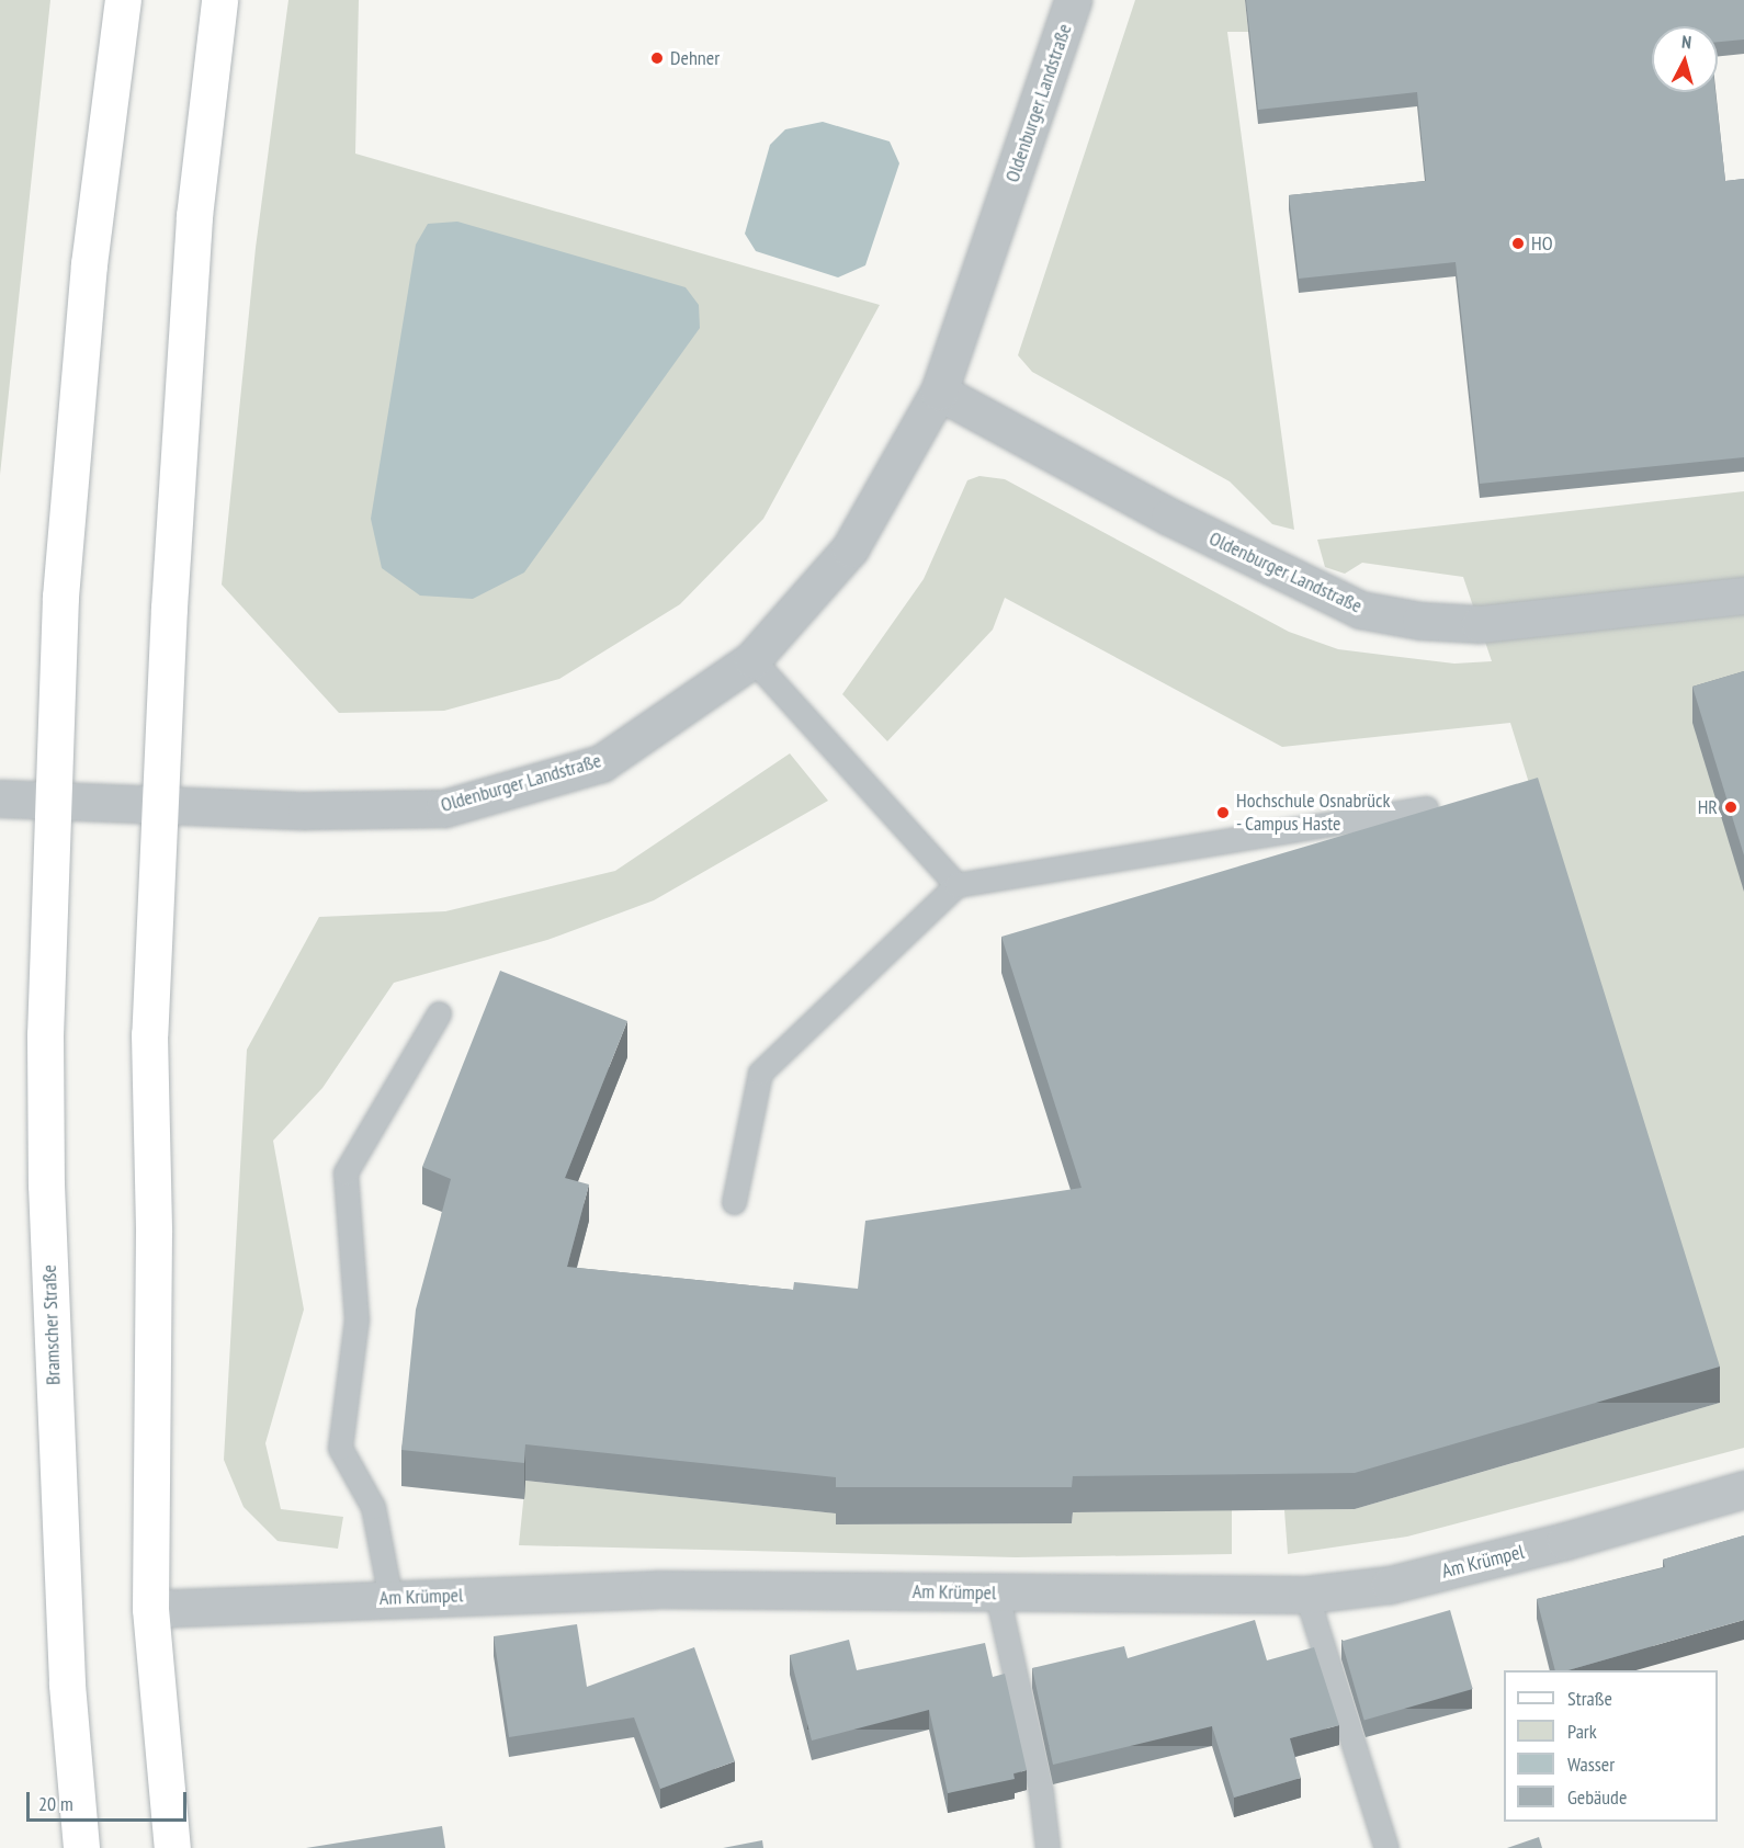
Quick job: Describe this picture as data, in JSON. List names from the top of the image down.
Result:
{
  "streets": {
    "main road": ["Bramscher Straße"],
    "street": ["Oldenburger Landstraße", "Am Krümpel"]
  },
  "crossings": [
    ["Oldenburger Landstraße", "Bramscher Straße"]
  ],
  "places": [
    "Dehner",
    "HO",
    "HR",
    "Hochschule Osnabrück - Campus Haste"
  ],
  "legend": [
    "Straße",
    "Park",
    "Wasser",
    "Gebäude"
  ],
  "scale_bar": "20 m",
  "north": "top"
}
